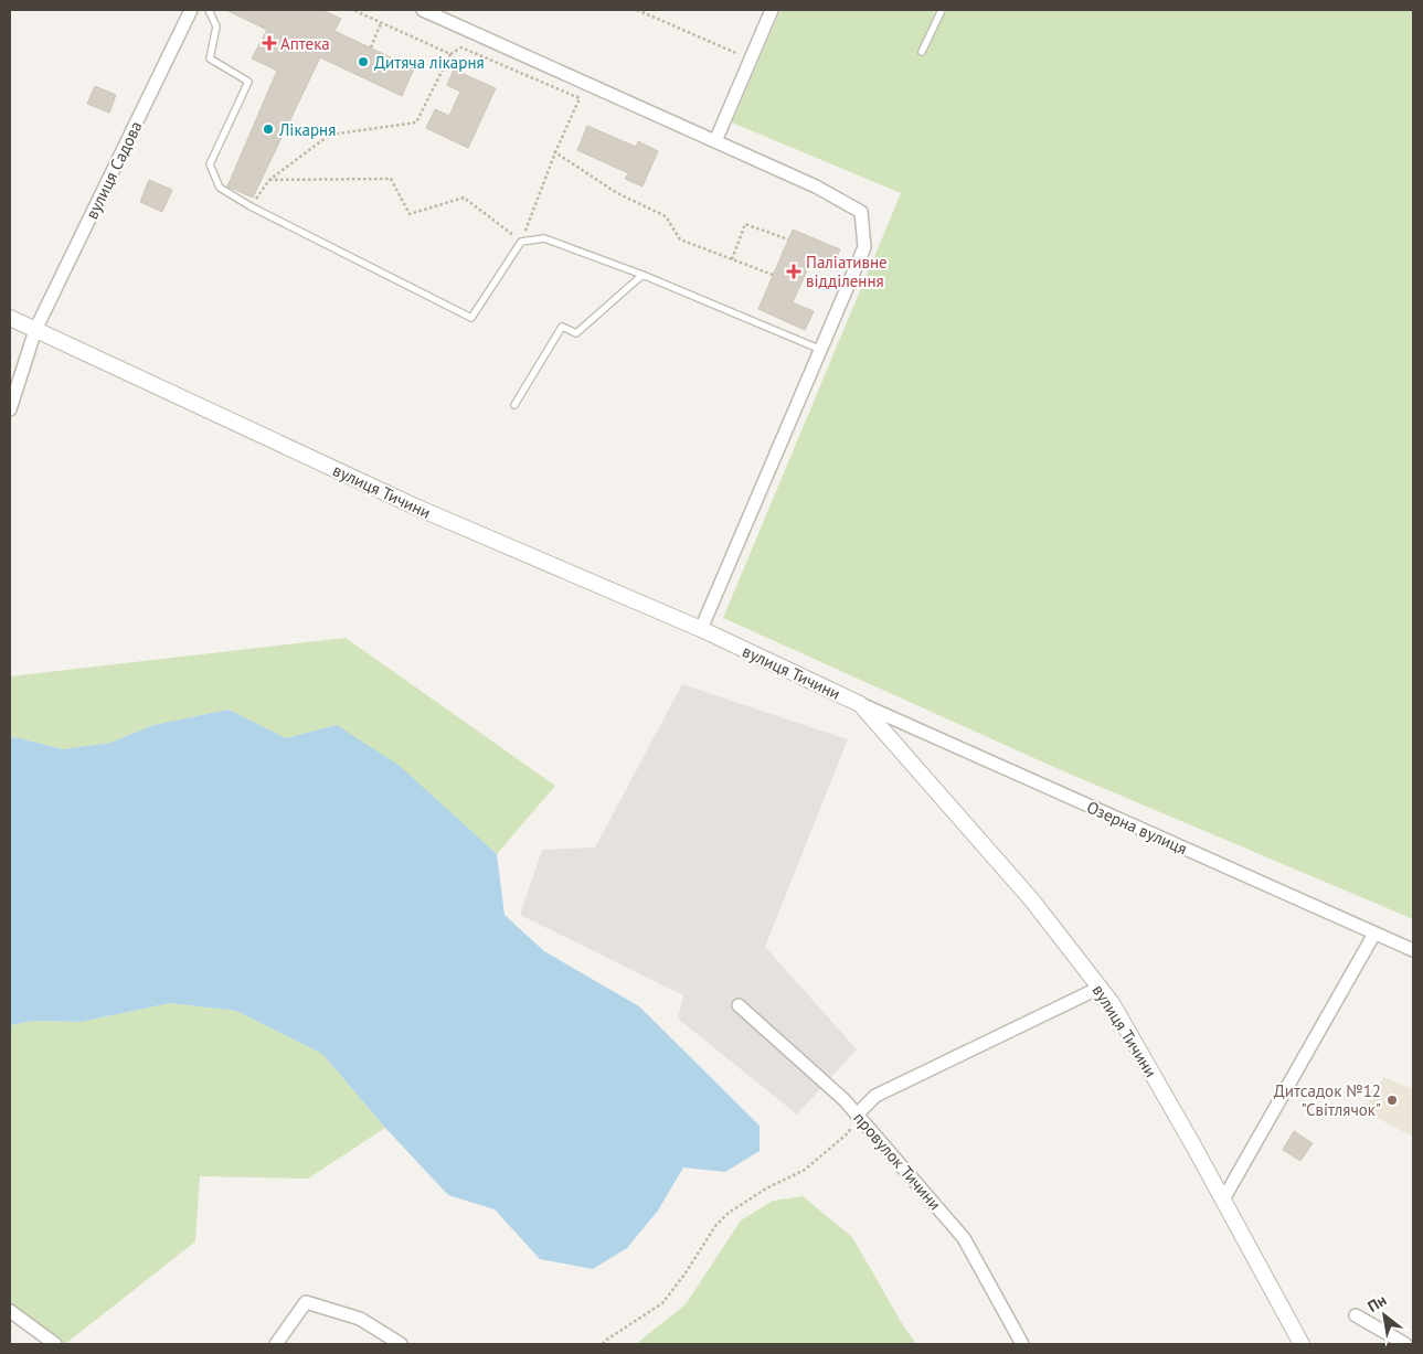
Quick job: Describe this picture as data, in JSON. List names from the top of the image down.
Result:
{
  "streets": {
    "street": [
      "вулиця Садова",
      "вулиця Тичини",
      "Озерна вулиця",
      "провулок Тичини"
    ]
  },
  "crossings": [
    ["вулиця Садова", "вулиця Тичини"],
    ["вулиця Тичини", "Озерна вулиця"]
  ],
  "places": {
    "health": ["Аптека", "Паліативне відділення"],
    "other": ["Дитяча лікарня", "Лікарня", "Дитсадок №12 \"Світлячок\""]
  },
  "north": "top left"
}
